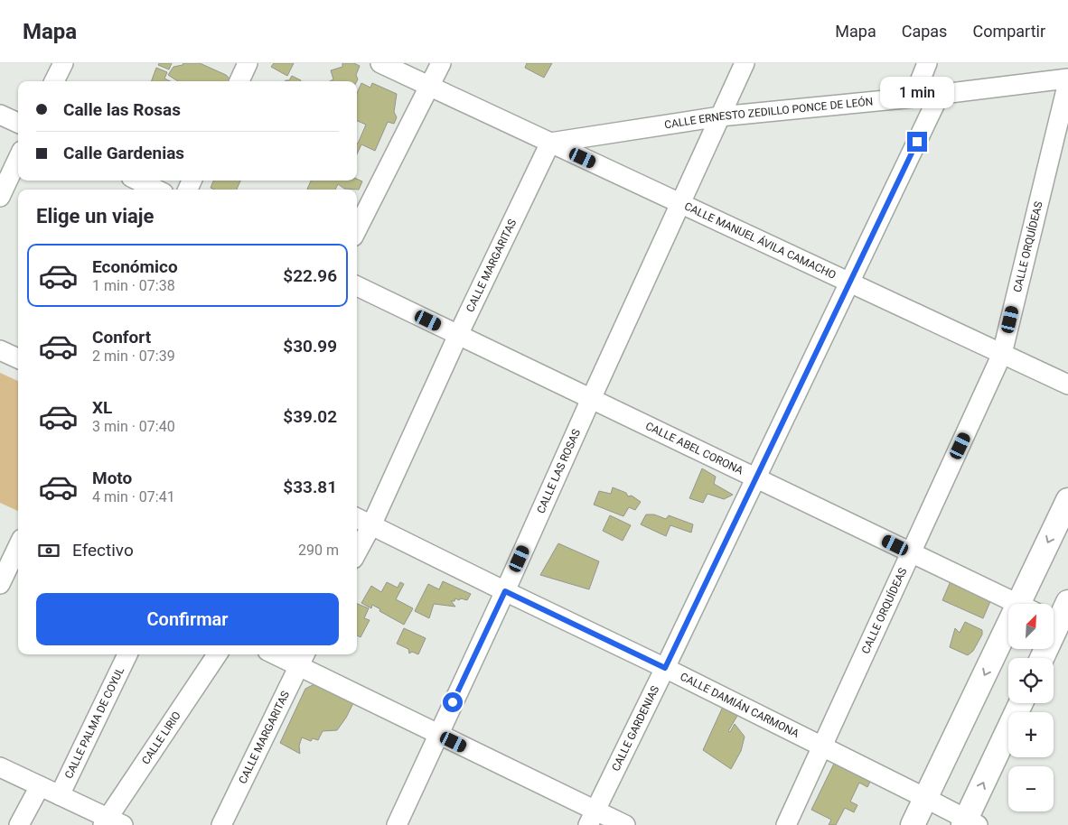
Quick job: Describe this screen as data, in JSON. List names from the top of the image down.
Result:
{
  "streets": {
    "street": [
      "CALLE ERNESTO ZEDILLO PONCE DE LEÓN",
      "CALLE MANUEL ÁVILA CAMACHO",
      "CALLE ORQUÍDEAS",
      "CALLE MARGARITAS",
      "CALLE ABEL CORONA",
      "CALLE LAS ROSAS",
      "CALLE DAMIÁN CARMONA",
      "CALLE PALMA DE COYUL",
      "CALLE GARDENIAS",
      "CALLE LIRIO"
    ]
  },
  "crossings": [
    ["CALLE ERNESTO ZEDILLO PONCE DE LEÓN", "CALLE MANUEL ÁVILA CAMACHO"],
    ["CALLE ERNESTO ZEDILLO PONCE DE LEÓN", "CALLE MARGARITAS"],
    ["CALLE ERNESTO ZEDILLO PONCE DE LEÓN", "CALLE LAS ROSAS"],
    ["CALLE ERNESTO ZEDILLO PONCE DE LEÓN", "CALLE GARDENIAS"],
    ["CALLE MANUEL ÁVILA CAMACHO", "CALLE ORQUÍDEAS"],
    ["CALLE MANUEL ÁVILA CAMACHO", "CALLE MARGARITAS"],
    ["CALLE MANUEL ÁVILA CAMACHO", "CALLE LAS ROSAS"],
    ["CALLE MANUEL ÁVILA CAMACHO", "CALLE GARDENIAS"],
    ["CALLE ORQUÍDEAS", "CALLE ABEL CORONA"],
    ["CALLE ORQUÍDEAS", "CALLE DAMIÁN CARMONA"],
    ["CALLE MARGARITAS", "CALLE ABEL CORONA"],
    ["CALLE MARGARITAS", "CALLE DAMIÁN CARMONA"],
    ["CALLE ABEL CORONA", "CALLE LAS ROSAS"],
    ["CALLE ABEL CORONA", "CALLE GARDENIAS"],
    ["CALLE LAS ROSAS", "CALLE DAMIÁN CARMONA"],
    ["CALLE DAMIÁN CARMONA", "CALLE GARDENIAS"]
  ],
  "north": "top right",
  "page": {
    "header": "Mapa",
    "nav": ["Mapa", "Capas", "Compartir"],
    "bubble": "1 min",
    "banner": ["Calle las Rosas", "Calle Gardenias"],
    "heading": "Elige un viaje",
    "list": [
      {
        "name": "Económico",
        "note": "1 min · 07:38",
        "value": "$22.96"
      },
      {
        "name": "Confort",
        "note": "2 min · 07:39",
        "value": "$30.99"
      },
      {
        "name": "XL",
        "note": "3 min · 07:40",
        "value": "$39.02"
      },
      {
        "name": "Moto",
        "note": "4 min · 07:41",
        "value": "$33.81"
      }
    ],
    "pay": ["Efectivo", "290 m"],
    "buttons": "Confirmar",
    "map_buttons": ["+", "−"]
  }
}
